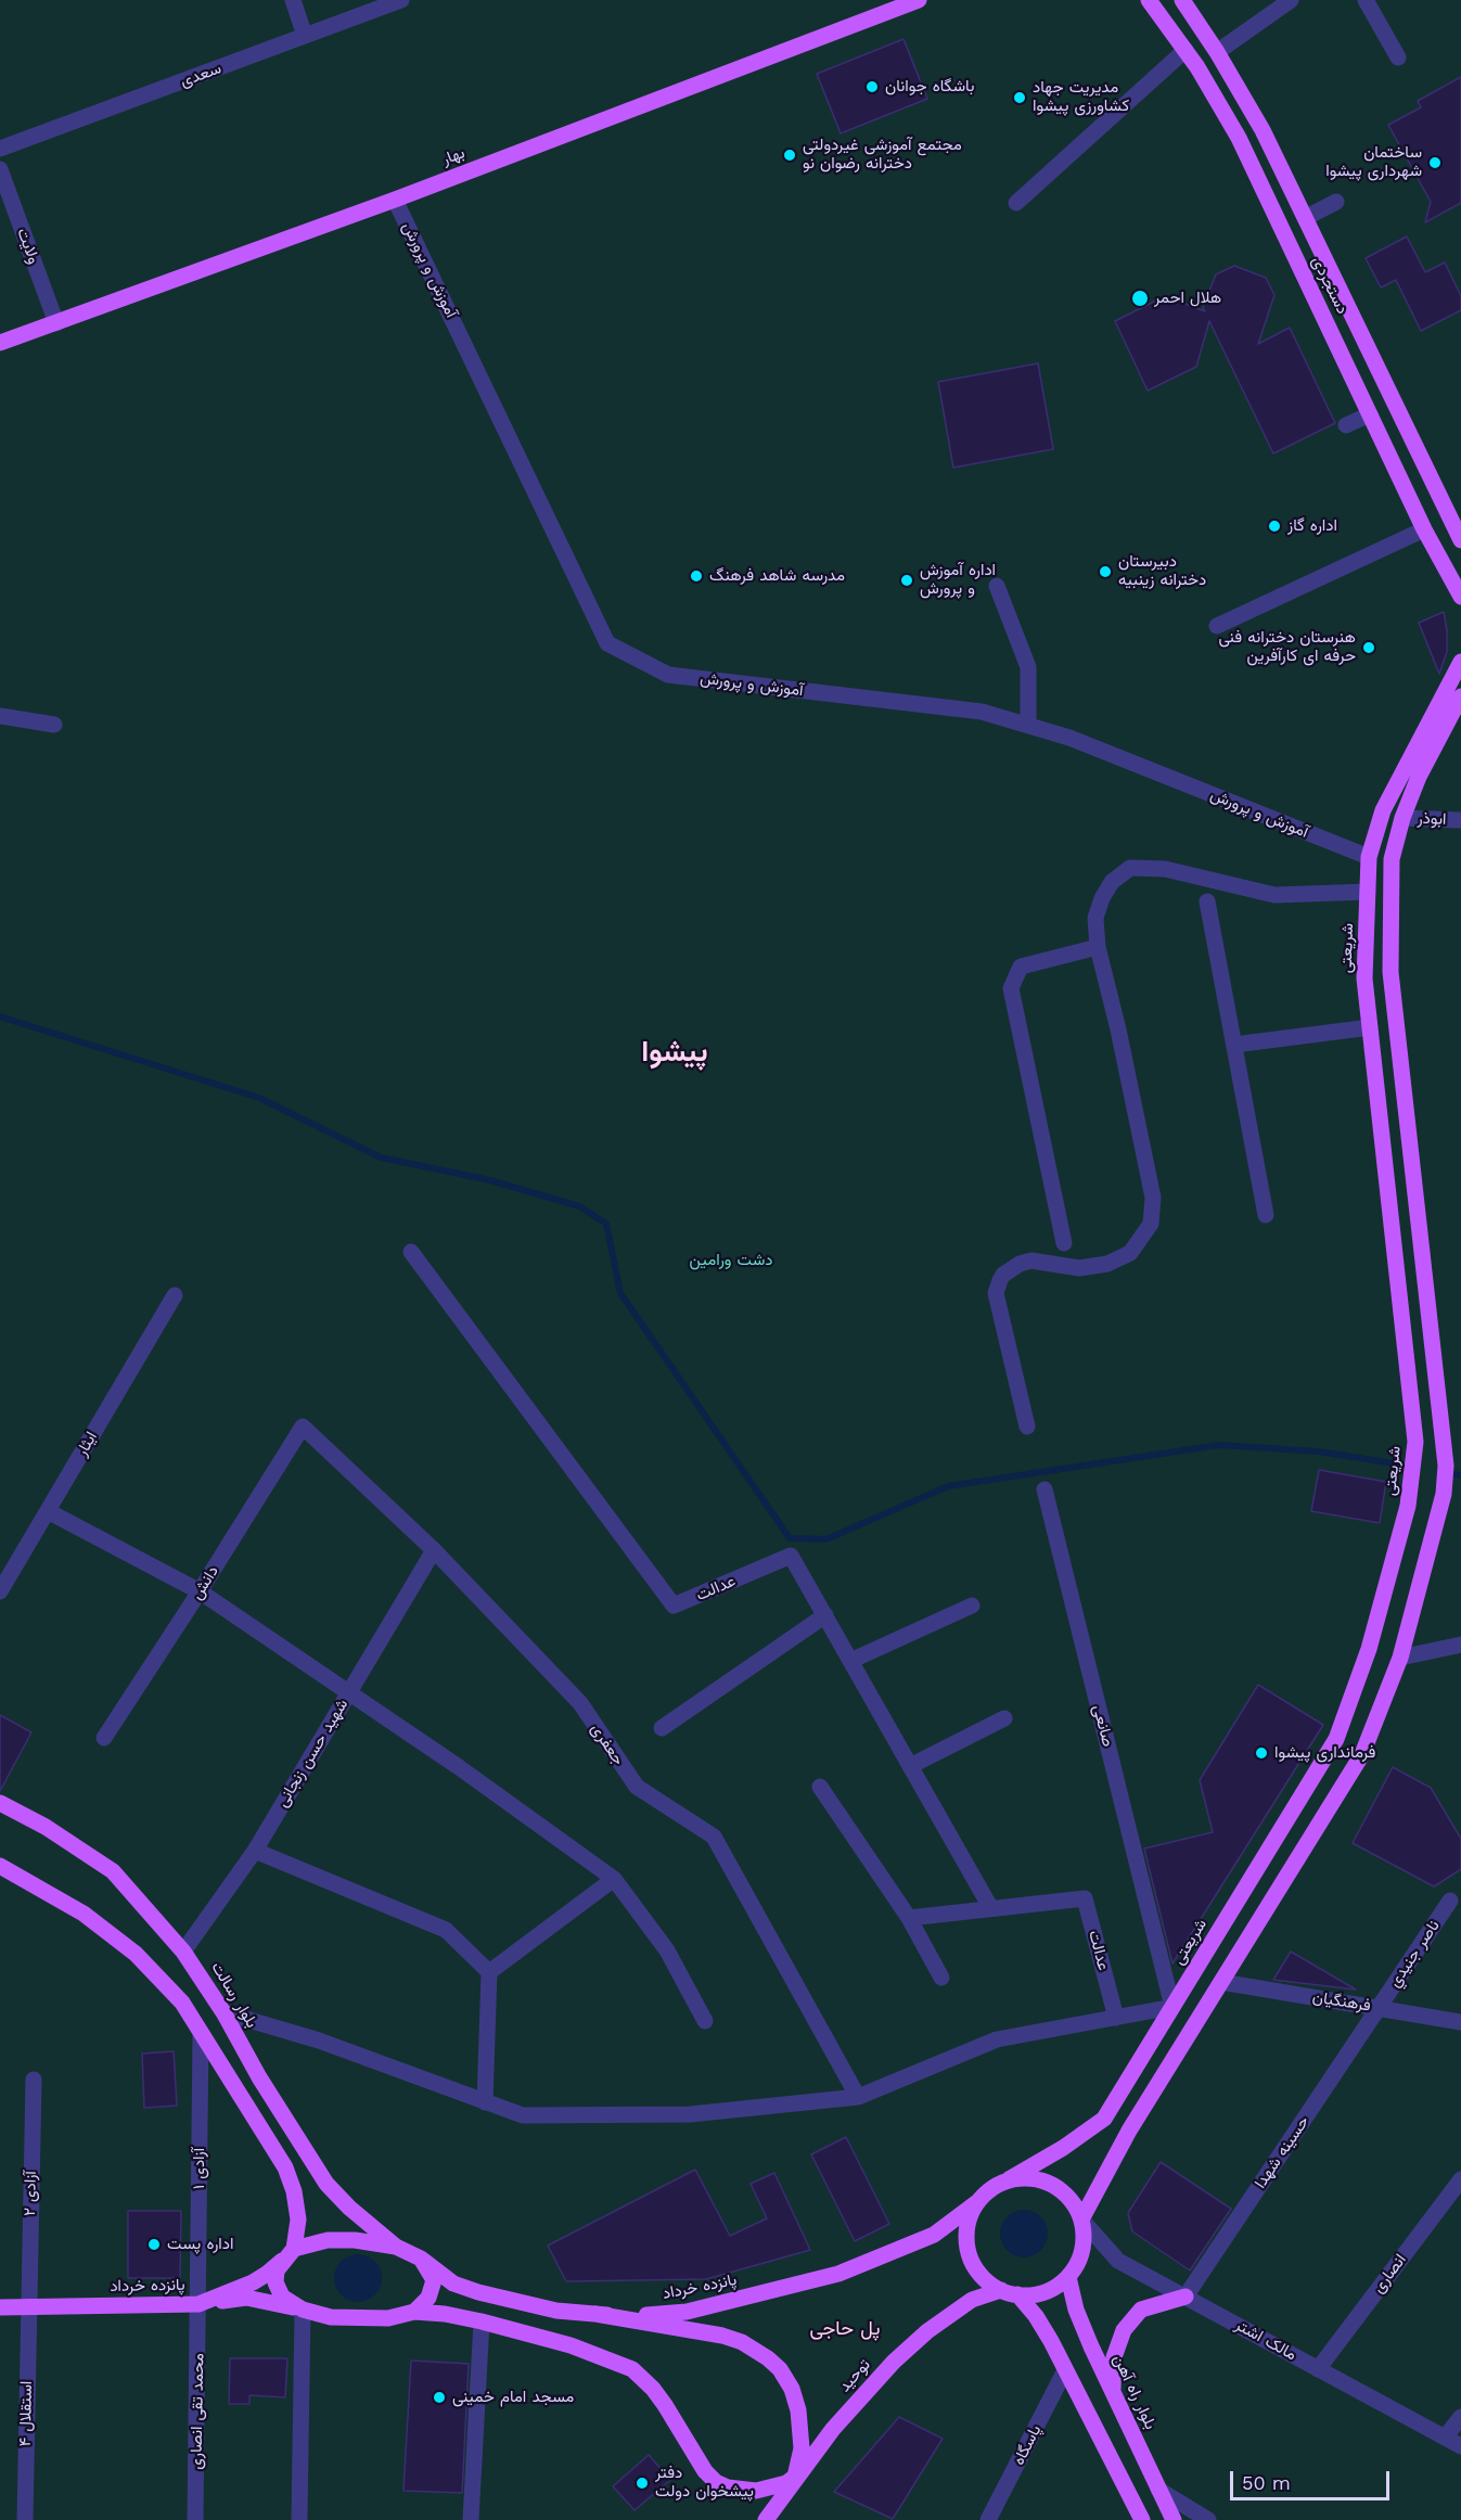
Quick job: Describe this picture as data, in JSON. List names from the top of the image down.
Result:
{
  "streets": {
    "main road": [
      "بهار",
      "دستجردی",
      "شریعتی",
      "بلوار رسالت",
      "پانزده خرداد",
      "توحید",
      "بلوار راه آهن"
    ],
    "street": [
      "سعدی",
      "ولایت",
      "آموزش و پرورش",
      "ابوذر",
      "ایثار",
      "دانش",
      "عدالت",
      "صانعی",
      "جعفری",
      "شهید حسن زنجانی",
      "ناصر جنيدي",
      "فرهنگیان",
      "حسینه شهدا",
      "آزادی ۱",
      "آزادی ۲",
      "انصاری",
      "مالک اشتر",
      "محمد تقی انصاری",
      "استقلال ۴",
      "پاسگاه"
    ]
  },
  "crossings": [
    ["بهار", "ولایت"],
    ["بهار", "آموزش و پرورش"],
    ["آموزش و پرورش", "شریعتی"],
    ["شریعتی", "صانعی"],
    ["شریعتی", "پانزده خرداد"],
    ["شریعتی", "مالک اشتر"],
    ["شریعتی", "توحید"],
    ["شریعتی", "بلوار راه آهن"],
    ["دانش", "جعفری"],
    ["جعفری", "شهید حسن زنجانی"],
    ["شهید حسن زنجانی", "بلوار رسالت"],
    ["ناصر جنيدي", "فرهنگیان"],
    ["ناصر جنيدي", "حسینه شهدا"],
    ["بلوار رسالت", "پانزده خرداد"],
    ["فرهنگیان", "حسینه شهدا"],
    ["حسینه شهدا", "مالک اشتر"],
    ["آزادی ۱", "پانزده خرداد"],
    ["آزادی ۱", "محمد تقی انصاری"],
    ["آزادی ۲", "پانزده خرداد"],
    ["آزادی ۲", "استقلال ۴"],
    ["انصاری", "مالک اشتر"],
    ["پانزده خرداد", "مالک اشتر"],
    ["پانزده خرداد", "توحید"],
    ["پانزده خرداد", "بلوار راه آهن"],
    ["پانزده خرداد", "محمد تقی انصاری"],
    ["پانزده خرداد", "استقلال ۴"],
    ["مالک اشتر", "توحید"],
    ["مالک اشتر", "بلوار راه آهن"],
    ["توحید", "بلوار راه آهن"]
  ],
  "districts": ["پیشوا", "پل حاجی"],
  "parks": ["دشت ورامین"],
  "places": [
    "باشگاه جوانان",
    "مدیریت جهاد کشاورزی پیشوا",
    "مجتمع آموزشی غیردولتی دخترانه رضوان نو",
    "ساختمان شهرداری پیشوا",
    "هلال احمر",
    "اداره گاز",
    "دبیرستان دخترانه زینبیه",
    "مدرسه شاهد فرهنگ",
    "اداره آموزش و پرورش",
    "هنرستان دخترانه فنی حرفه ای کارآفرین",
    "فرمانداری پیشوا",
    "اداره پست",
    "مسجد امام خمینی",
    "دفتر پیشخوان دولت"
  ],
  "scale_bar": "50 m"
}
